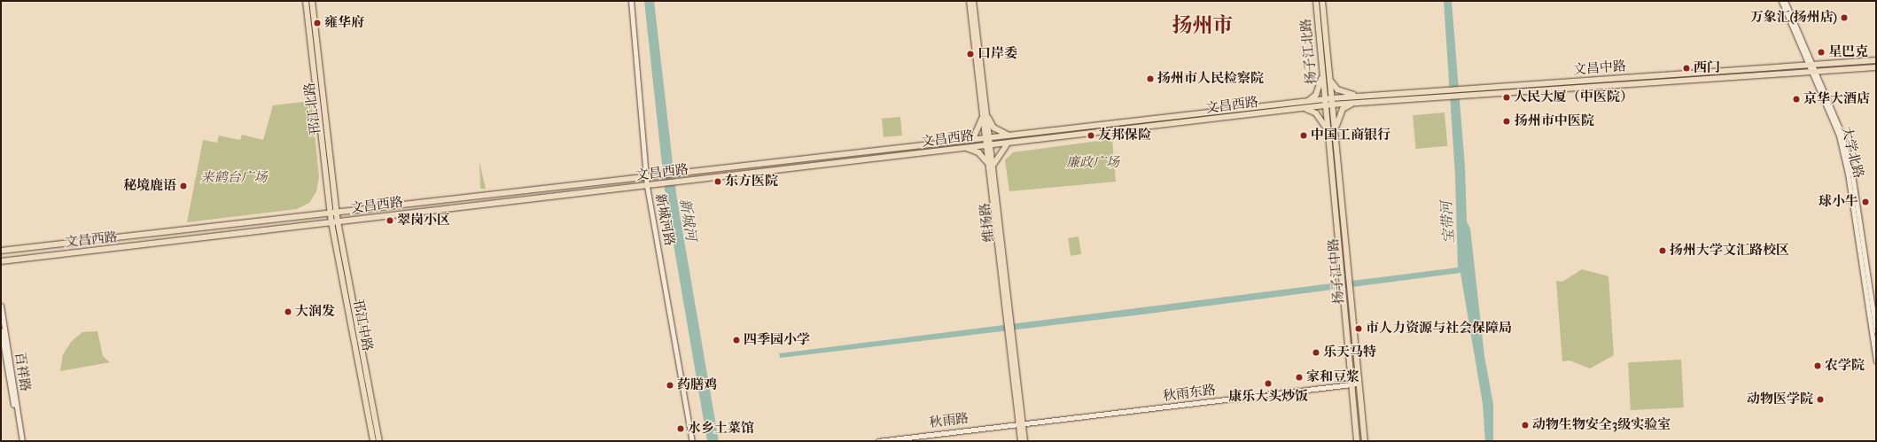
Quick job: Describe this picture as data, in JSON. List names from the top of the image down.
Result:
{
  "streets": {
    "main road": [
      "扬子江北路",
      "文昌中路",
      "文昌西路",
      "邗江北路",
      "维扬路",
      "扬子江中路",
      "邗江中路"
    ],
    "street": [
      "大学北路",
      "新城河路",
      "百祥路",
      "秋雨东路",
      "秋雨路"
    ]
  },
  "crossings": [
    ["扬子江北路", "文昌中路"],
    ["扬子江北路", "文昌西路"],
    ["扬子江北路", "扬子江中路"],
    ["文昌中路", "文昌西路"],
    ["文昌中路", "大学北路"],
    ["文昌中路", "扬子江中路"],
    ["文昌西路", "邗江北路"],
    ["文昌西路", "新城河路"],
    ["文昌西路", "维扬路"],
    ["文昌西路", "扬子江中路"],
    ["文昌西路", "邗江中路"],
    ["邗江北路", "邗江中路"],
    ["维扬路", "秋雨东路"],
    ["维扬路", "秋雨路"],
    ["扬子江中路", "秋雨东路"],
    ["秋雨东路", "秋雨路"]
  ],
  "districts": ["扬州市"],
  "water": ["新城河", "宝带河"],
  "parks": ["廉政广场", "来鹤台广场"],
  "places": [
    "万象汇(扬州店)",
    "雍华府",
    "星巴克",
    "口岸委",
    "西门",
    "扬州市人民检察院",
    "人民大厦（中医院）",
    "京华大酒店",
    "扬州市中医院",
    "友邦保险",
    "中国工商银行",
    "东方医院",
    "秘境鹿语",
    "球小牛",
    "翠岗小区",
    "扬州大学文汇路校区",
    "大润发",
    "市人力资源与社会保障局",
    "四季园小学",
    "乐天马特",
    "农学院",
    "家和豆浆",
    "康乐大头炒饭",
    "药膳鸡",
    "动物医学院",
    "动物生物安全3级实验室",
    "水乡土菜馆"
  ]
}
